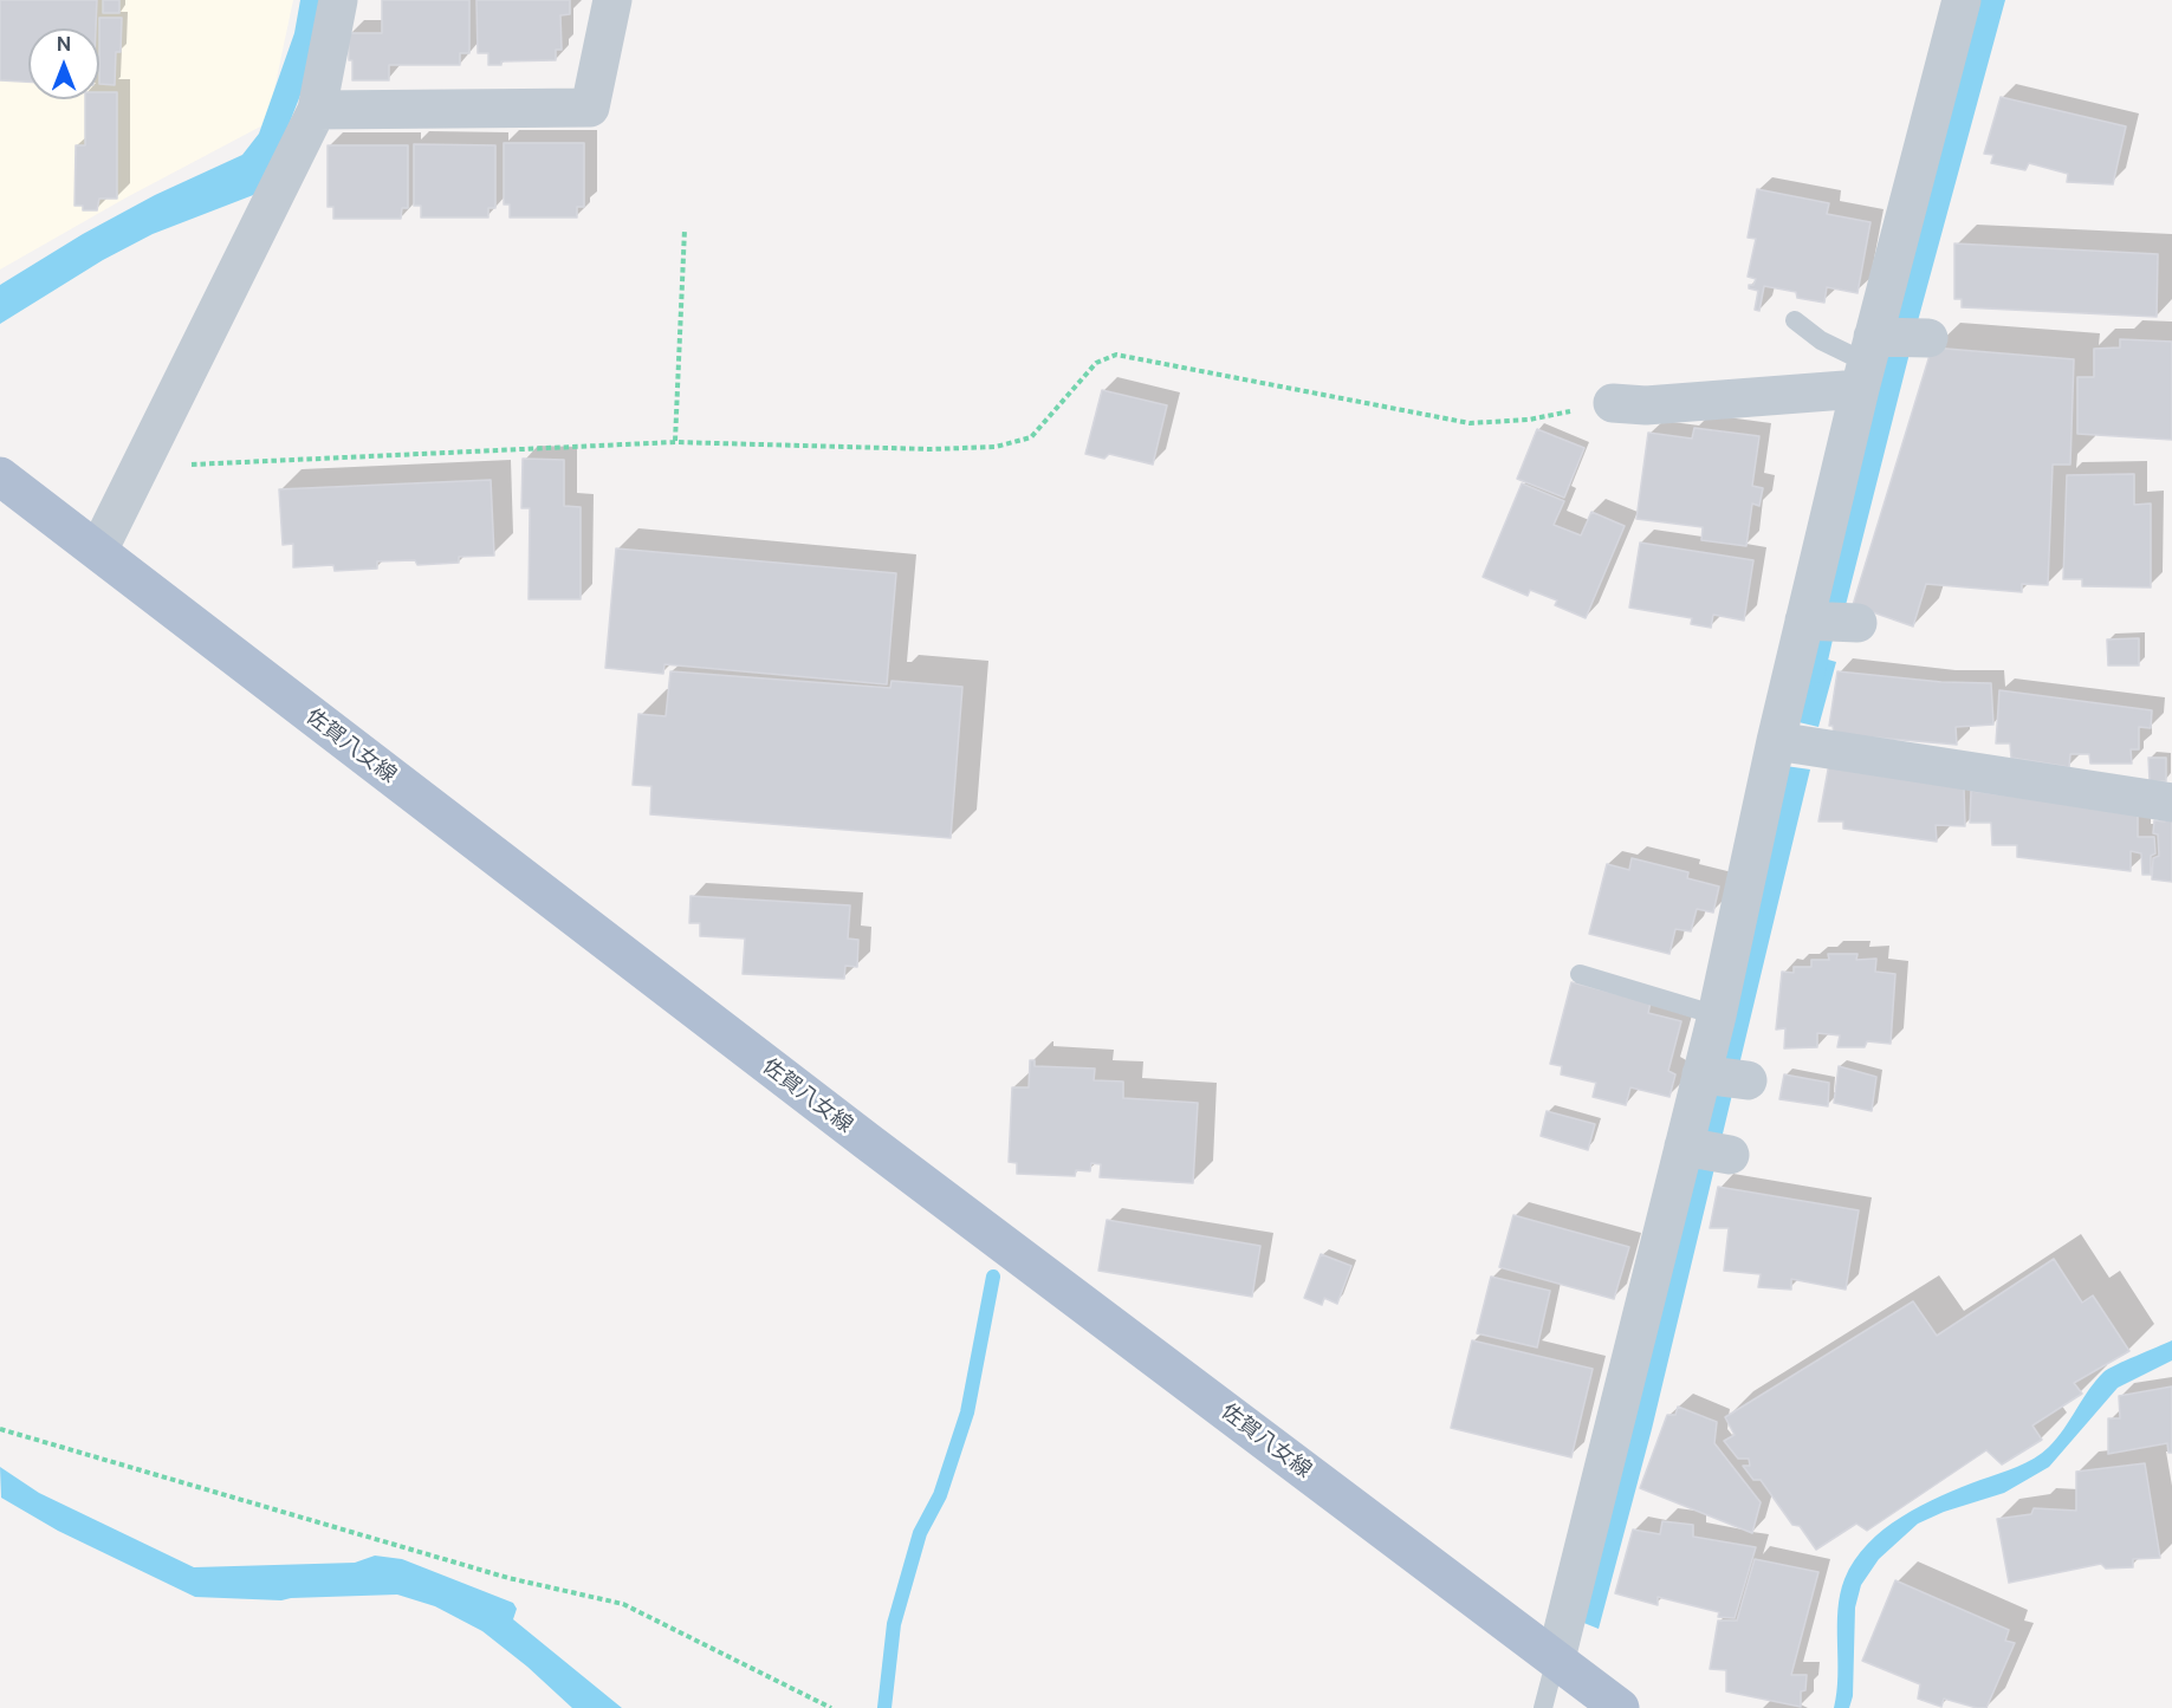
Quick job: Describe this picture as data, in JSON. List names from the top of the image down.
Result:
{
  "streets": {
    "main road": ["佐賀八女線"]
  },
  "north": "top"
}
